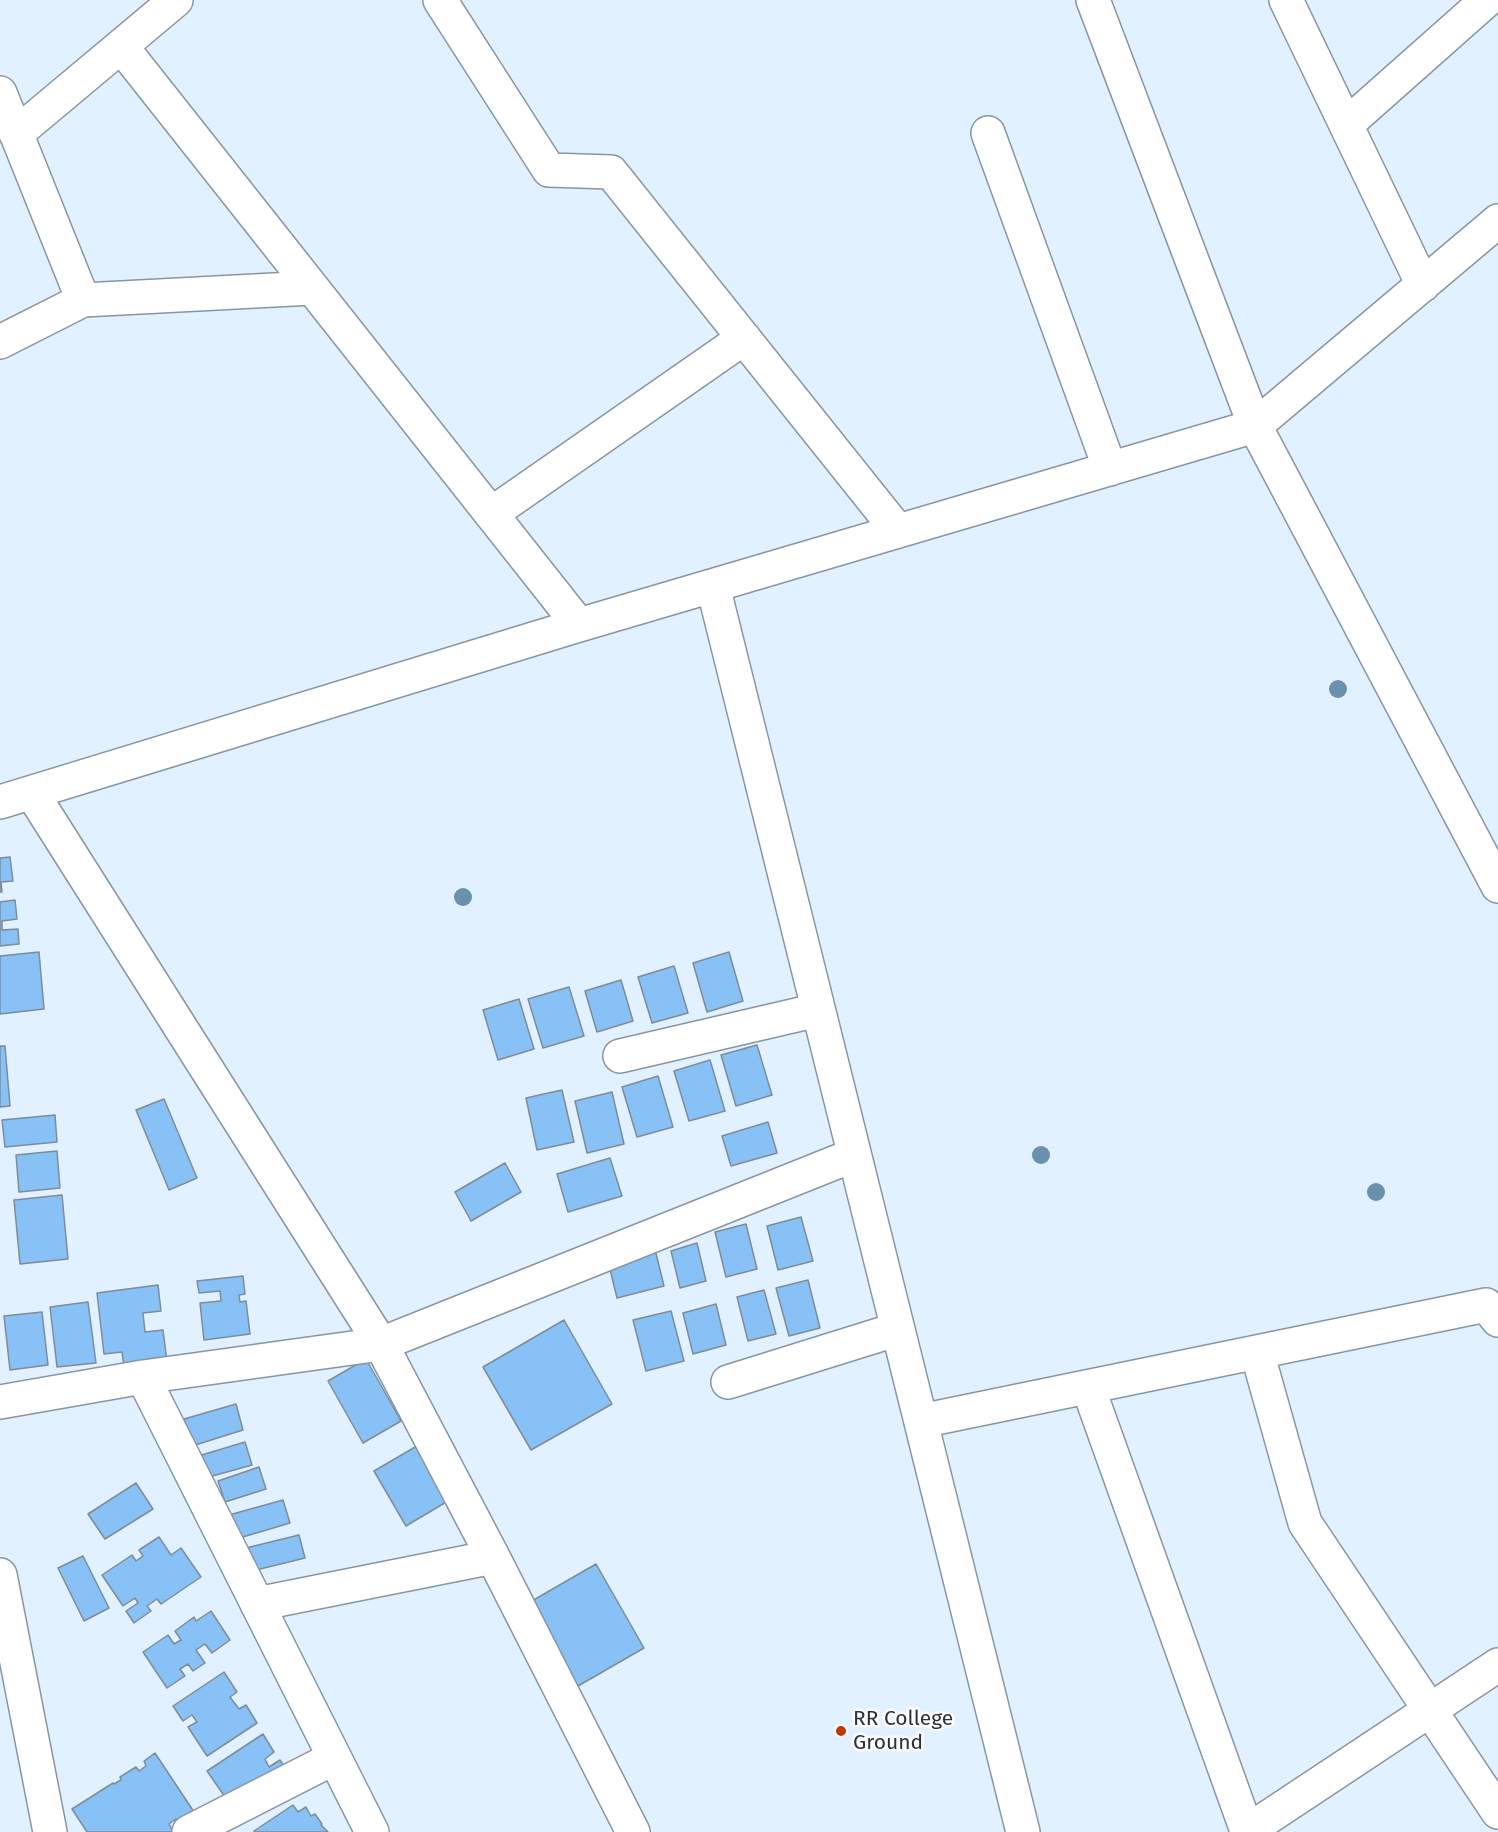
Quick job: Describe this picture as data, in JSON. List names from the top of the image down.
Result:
{
  "places": ["RR College Ground"]
}
